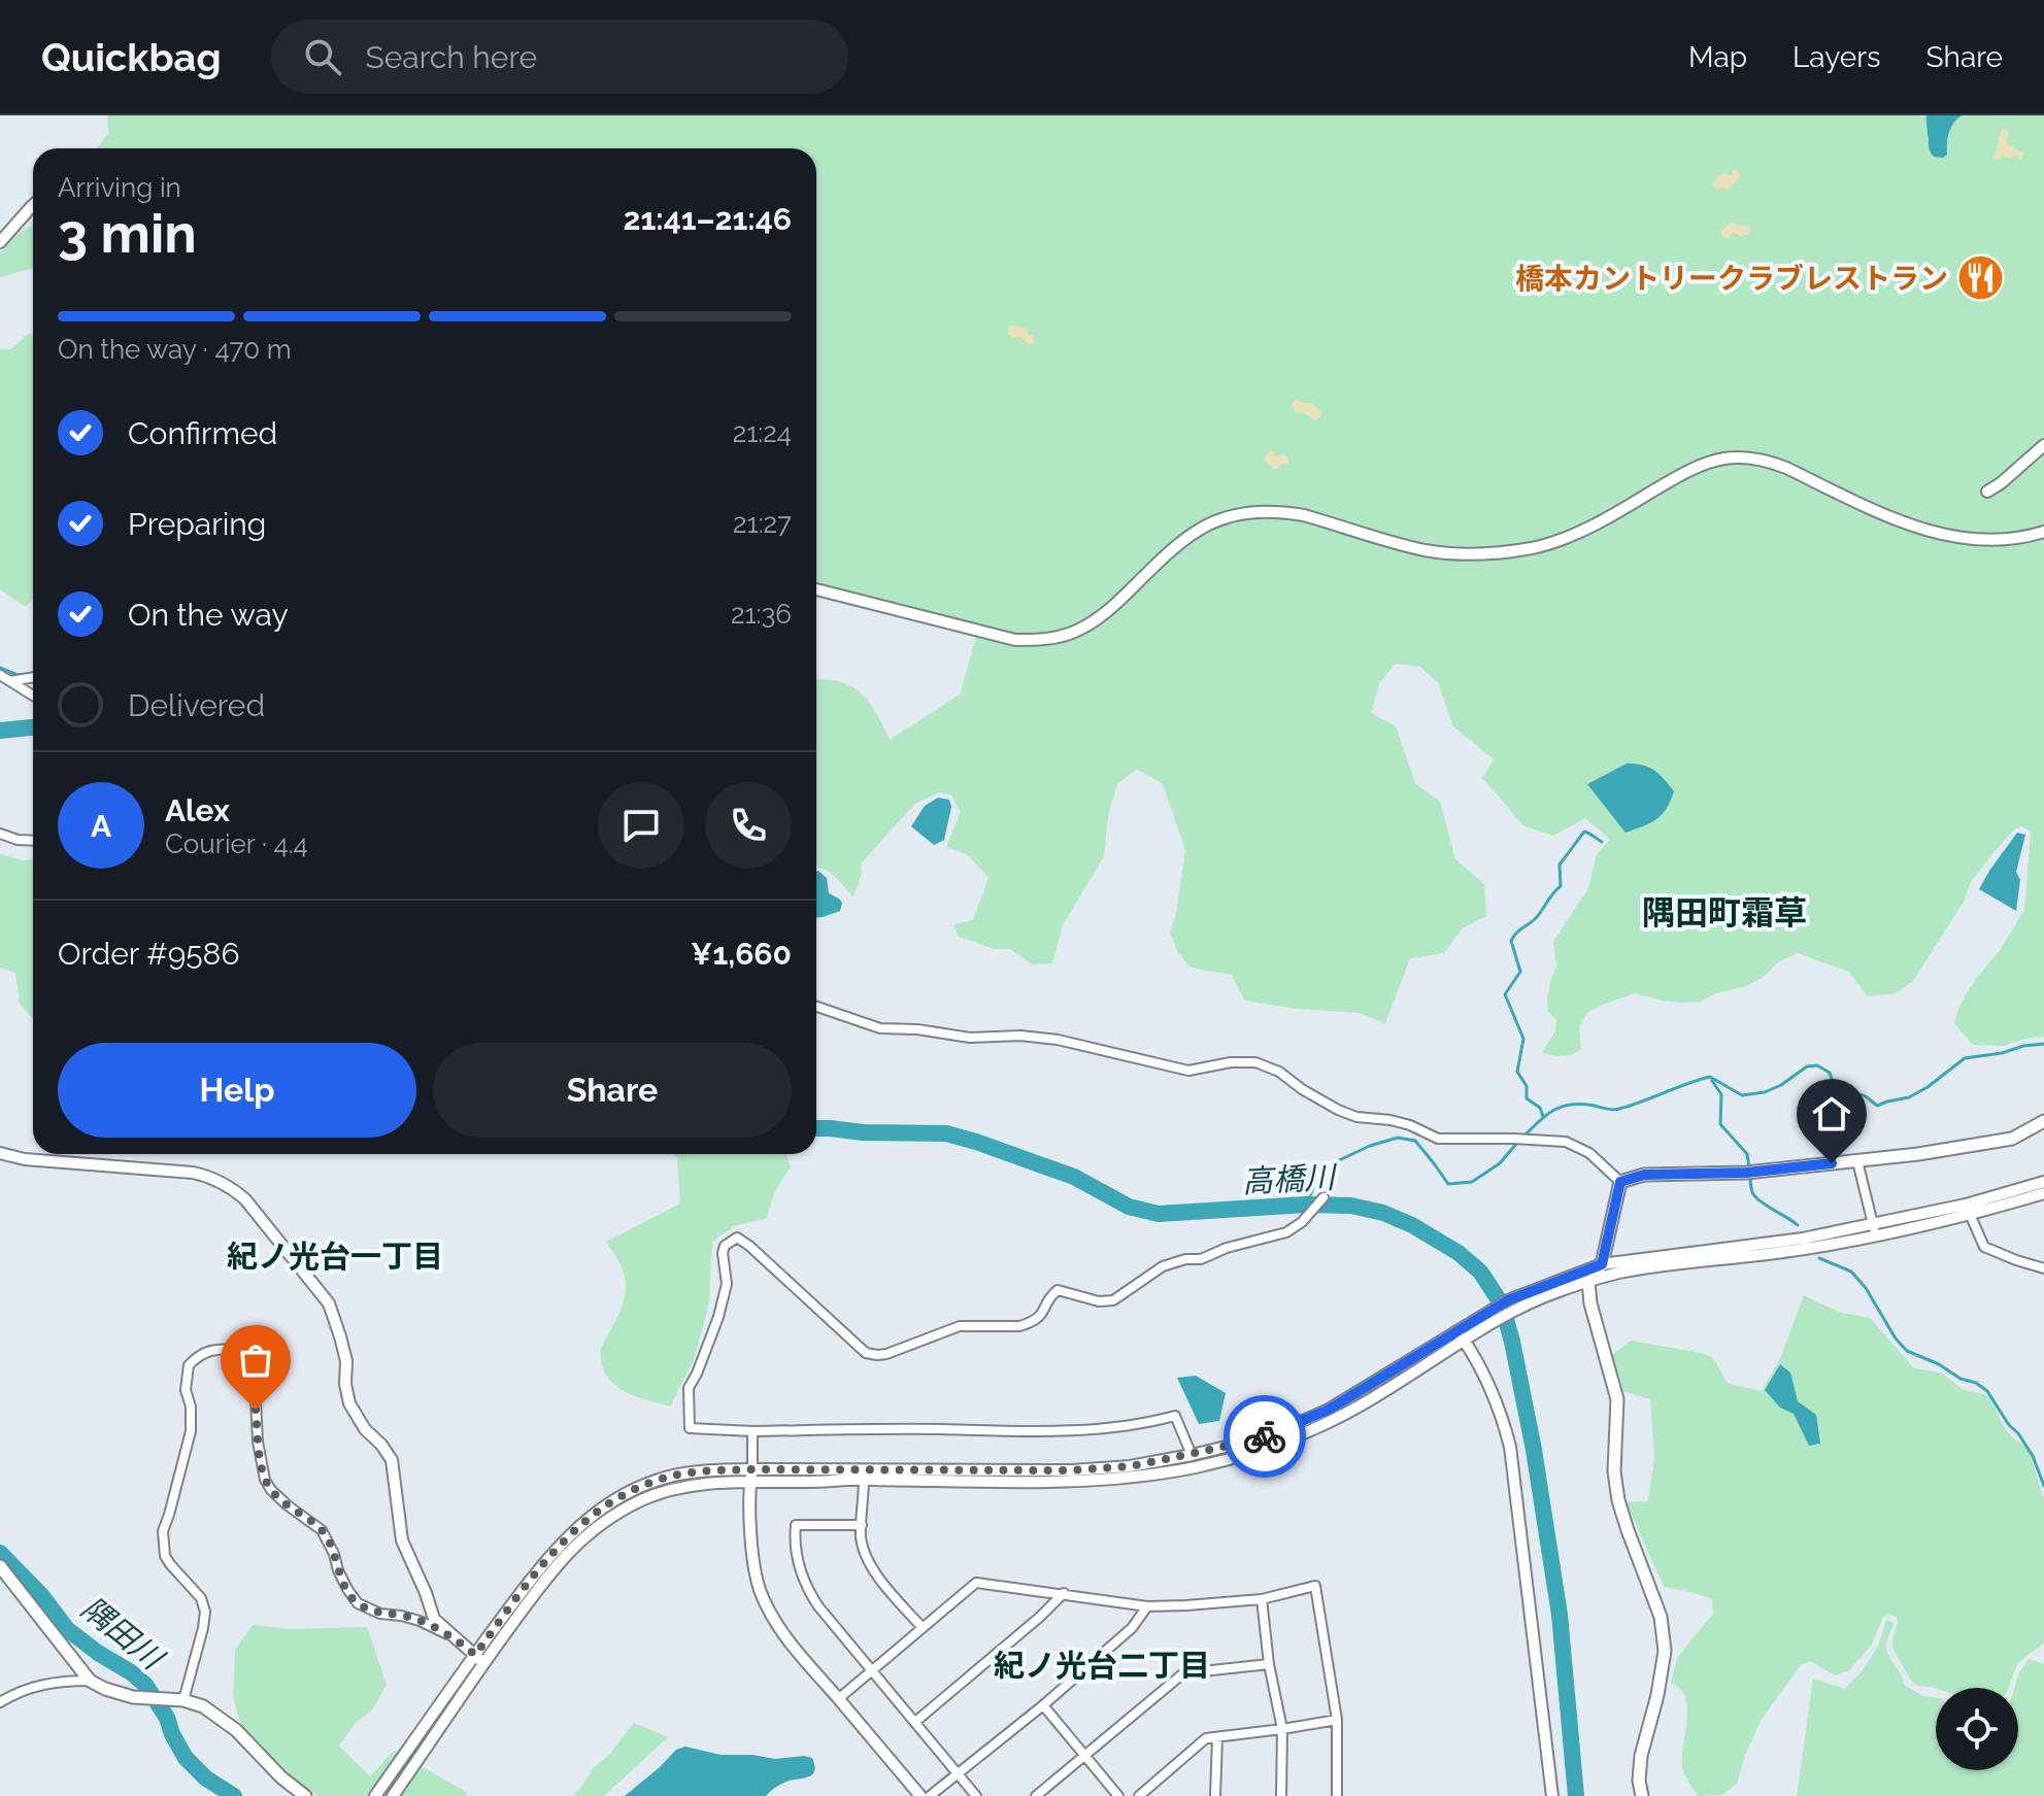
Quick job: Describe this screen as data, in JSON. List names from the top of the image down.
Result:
{
  "districts": ["隅田町霜草", "紀ノ光台一丁目", "紀ノ光台二丁目"],
  "water": ["高橋川", "隅田川"],
  "places": {
    "restaurant": ["橋本カントリークラブレストラン"]
  },
  "page": {
    "header": "Quickbag",
    "search": "Search here",
    "nav": ["Map", "Layers", "Share"],
    "heading": ["3 min", "Arriving in", "21:41–21:46"],
    "panel": [
      "Alex",
      "Courier · 4.4",
      "Order #9586",
      "¥1,660"
    ],
    "bar": "On the way · 470 m",
    "list": [
      ["Confirmed", "21:24"],
      ["Preparing", "21:27"],
      ["On the way", "21:36"],
      "Delivered"
    ],
    "round": "A",
    "buttons": ["Help", "Share"]
  }
}
